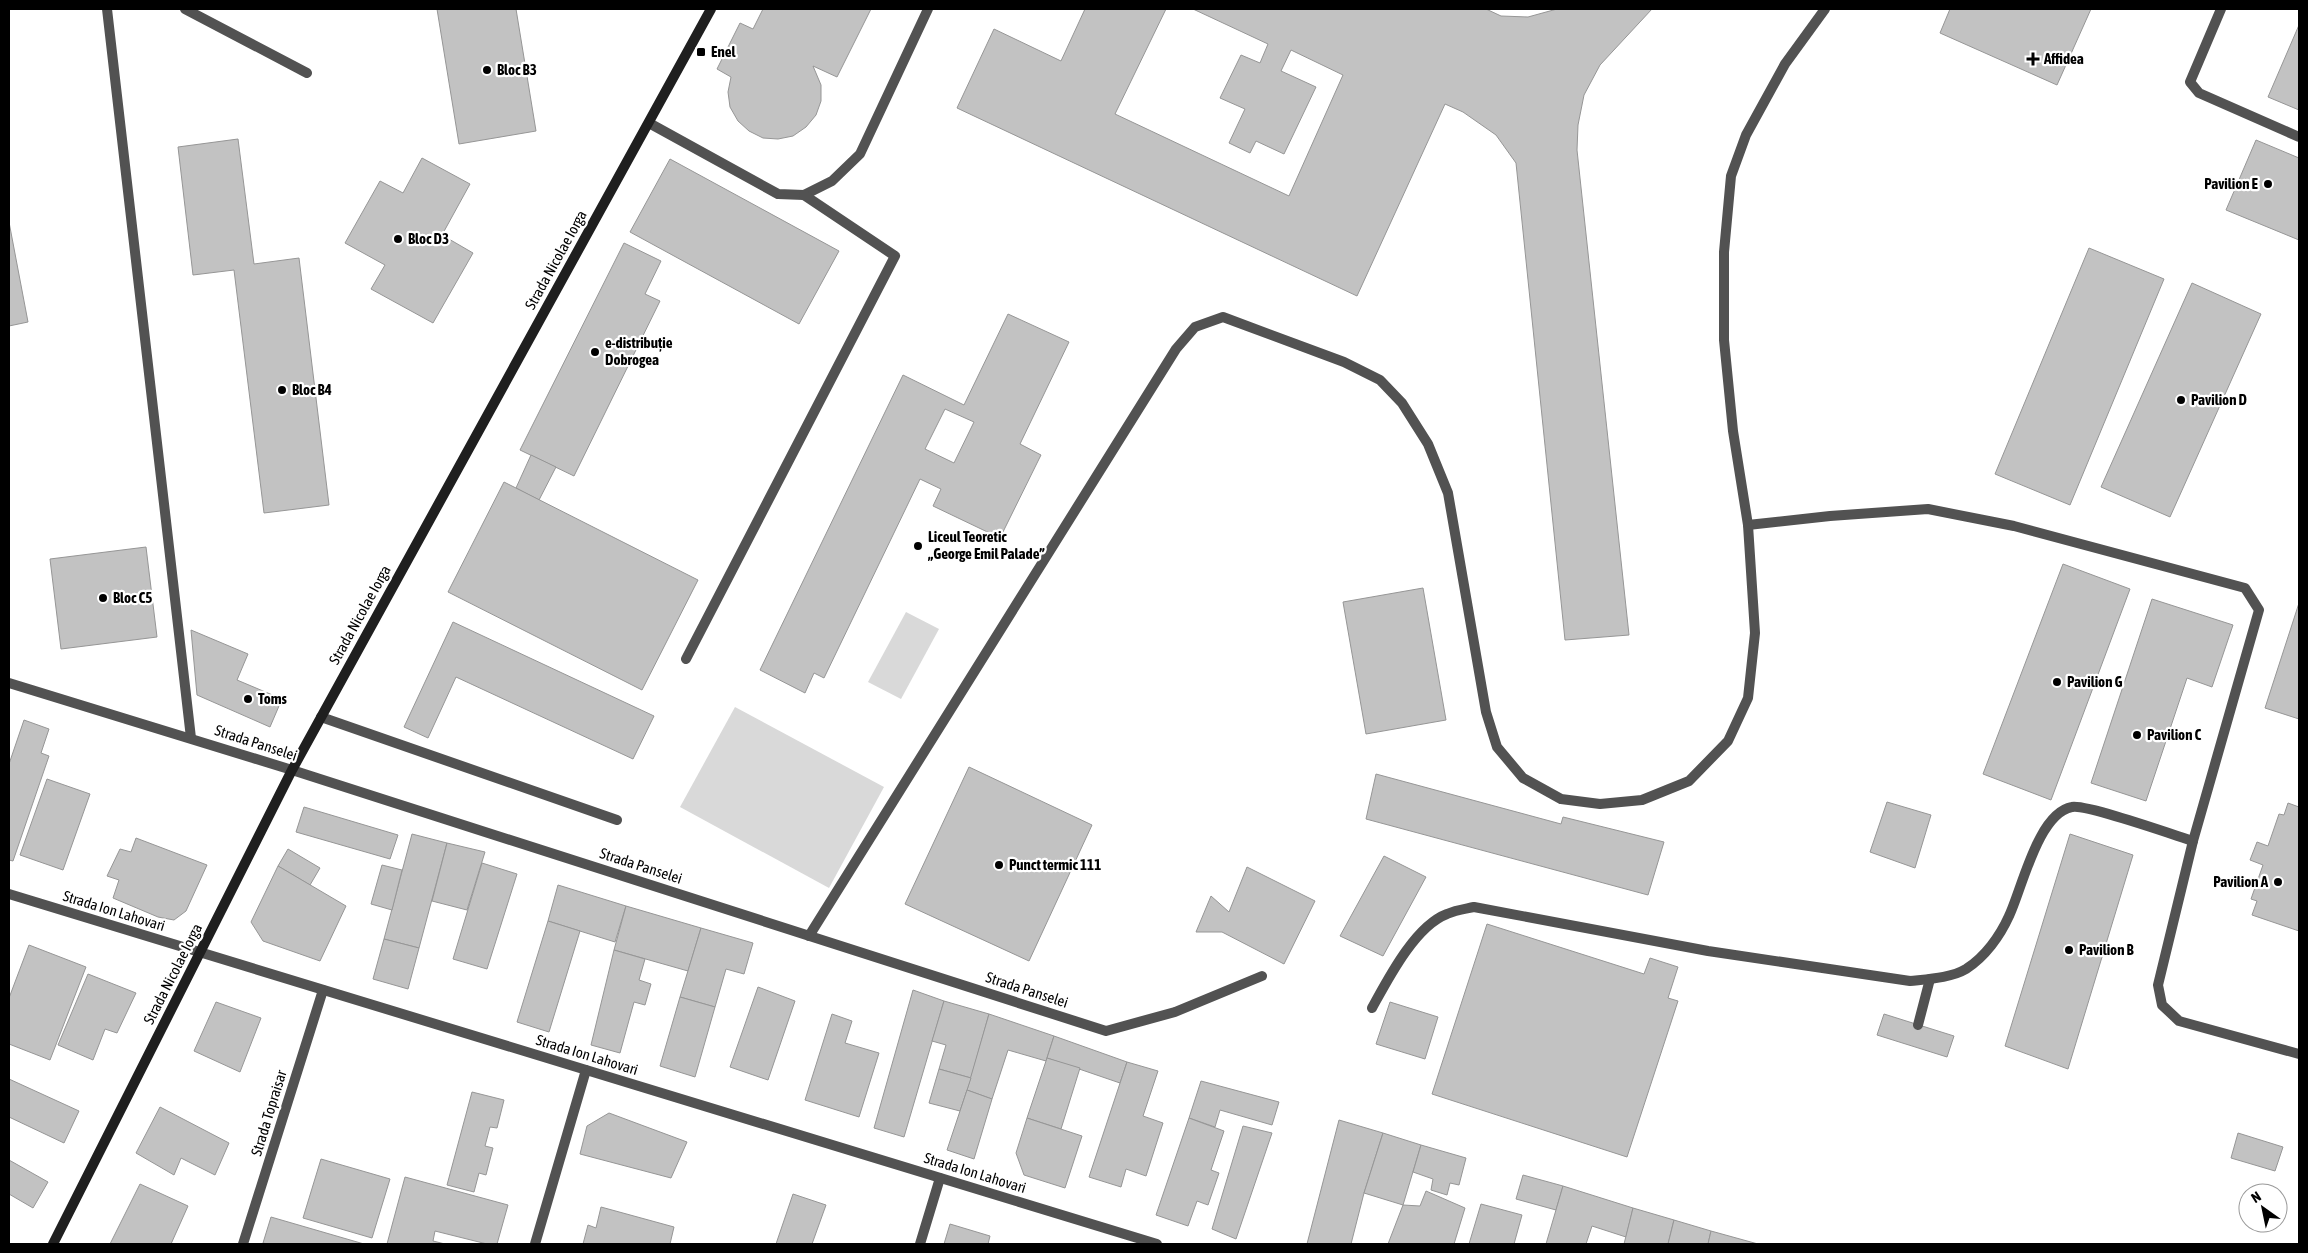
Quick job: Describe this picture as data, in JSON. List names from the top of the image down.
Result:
{
  "streets": {
    "street": [
      "Strada Nicolae Iorga",
      "Strada Panselei",
      "Strada Ion Lahovari",
      "Strada Topraisar"
    ]
  },
  "crossings": [
    ["Strada Nicolae Iorga", "Strada Panselei"],
    ["Strada Nicolae Iorga", "Strada Ion Lahovari"],
    ["Strada Ion Lahovari", "Strada Topraisar"]
  ],
  "places": {
    "transit": ["Enel"],
    "health": ["Affidea"],
    "other": [
      "Bloc B3",
      "Pavilion E",
      "Bloc D3",
      "e-distribuție Dobrogea",
      "Bloc B4",
      "Pavilion D",
      "Liceul Teoretic „George Emil Palade”",
      "Bloc C5",
      "Pavilion G",
      "Toms",
      "Pavilion C",
      "Punct termic 111",
      "Pavilion A",
      "Pavilion B"
    ]
  },
  "north": "top left"
}
